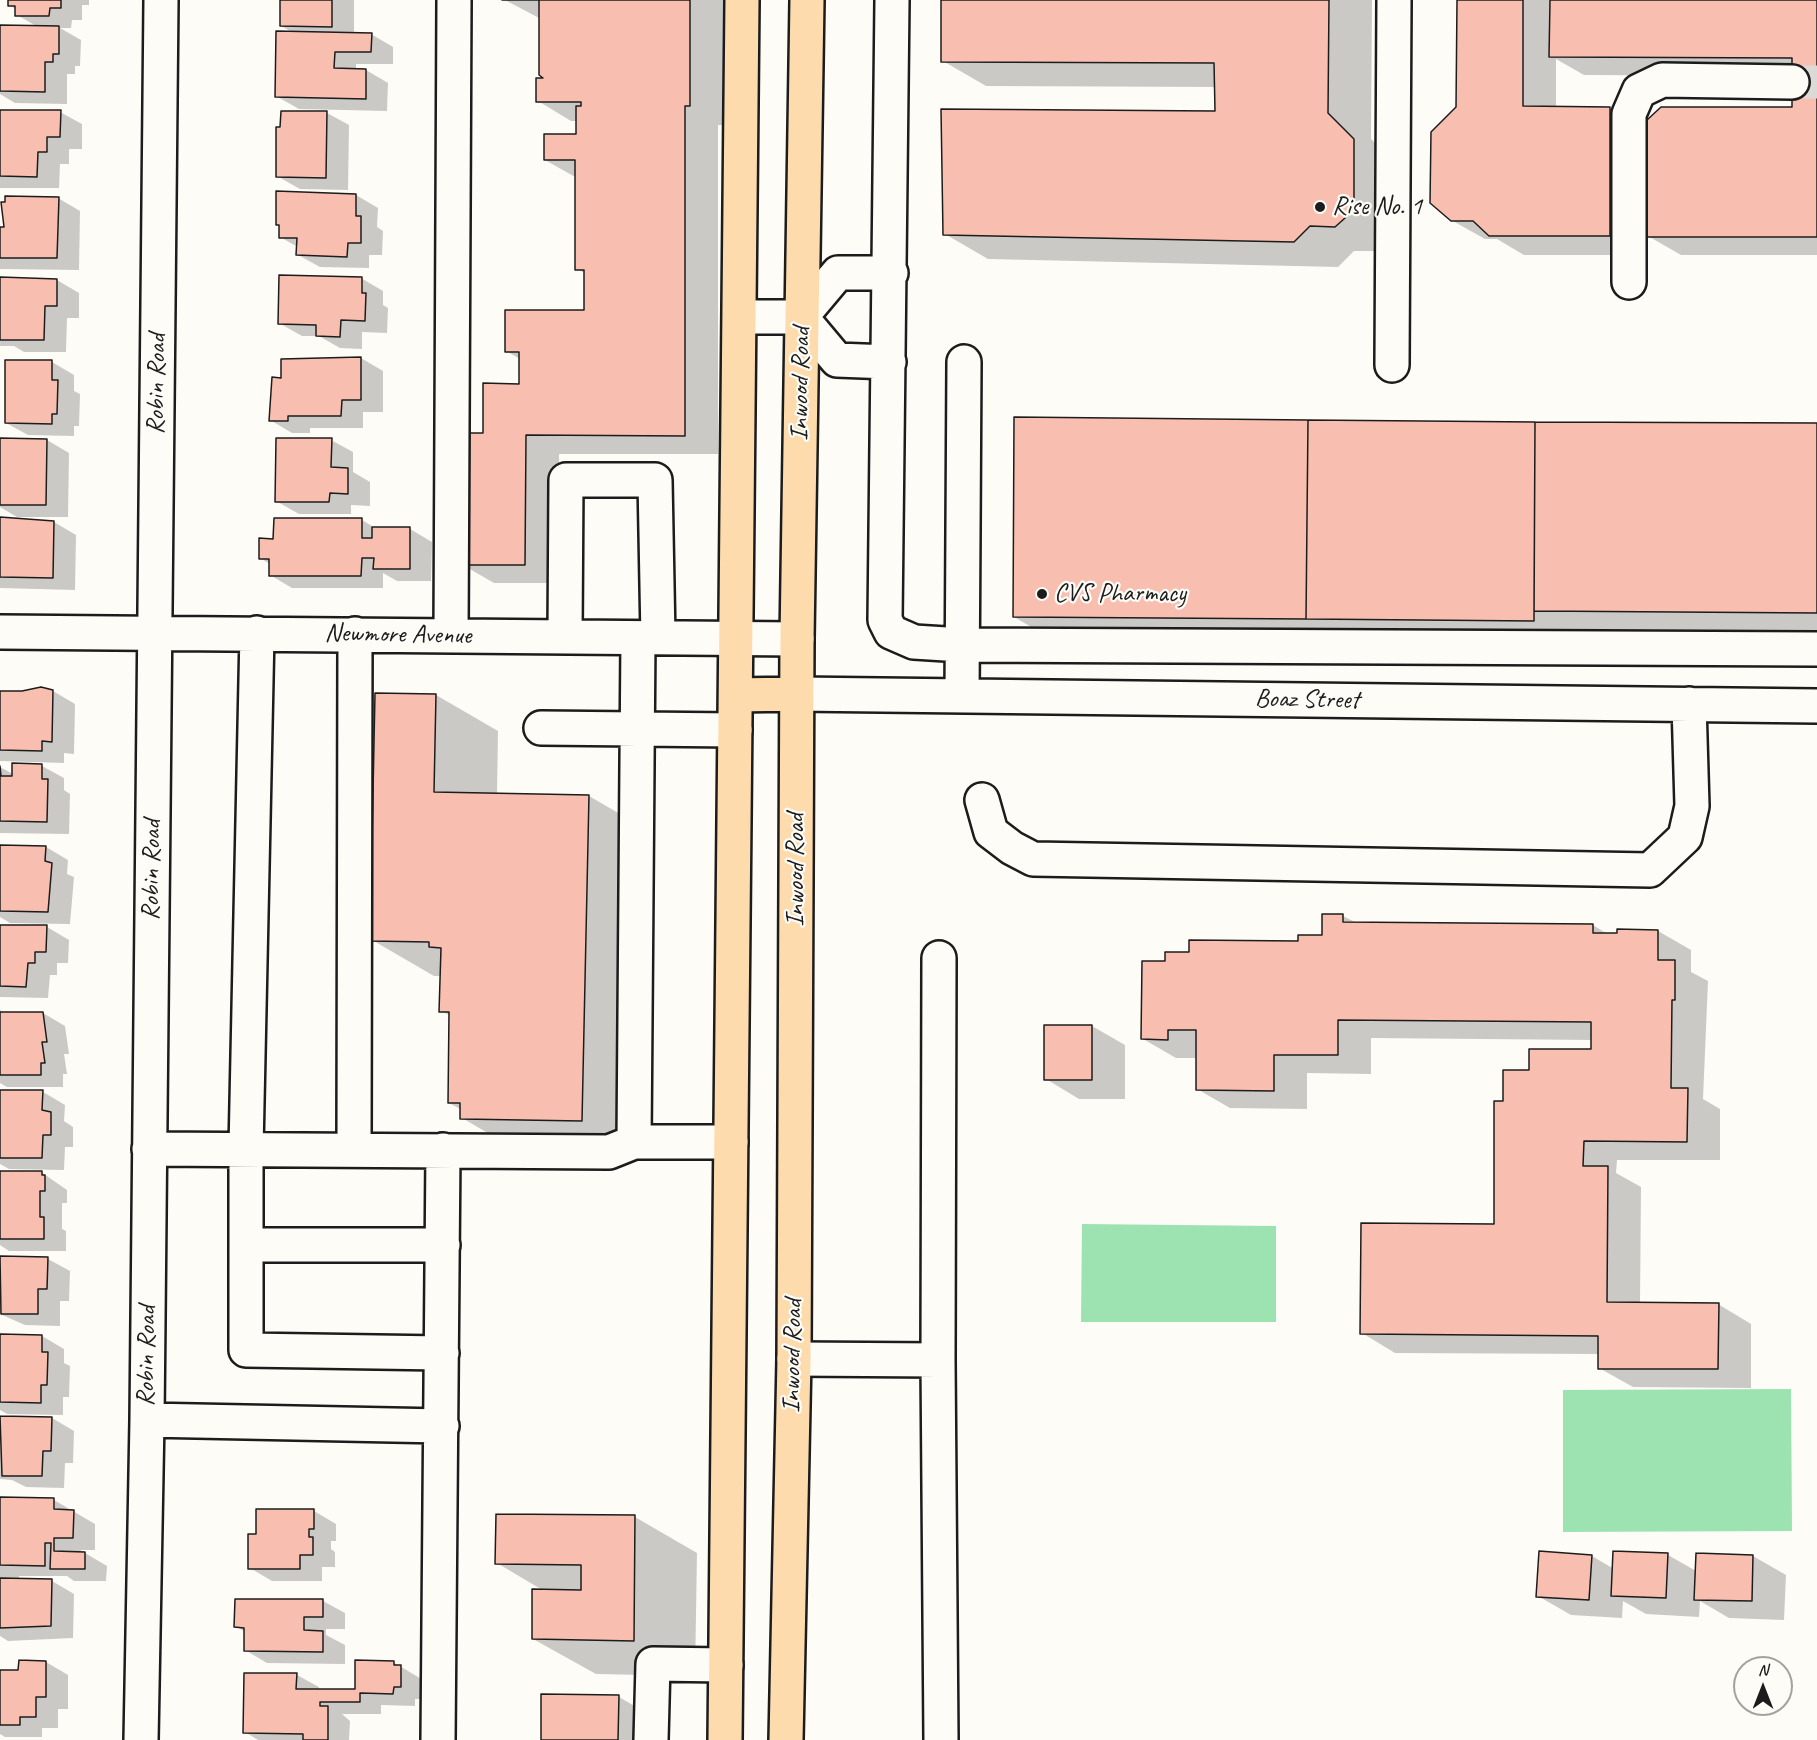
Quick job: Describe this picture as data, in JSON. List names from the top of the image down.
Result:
{
  "streets": {
    "main road": ["Inwood Road"],
    "street": ["Robin Road", "Newmore Avenue", "Boaz Street"]
  },
  "crossings": [
    ["Robin Road", "Newmore Avenue"],
    ["Inwood Road", "Newmore Avenue"],
    ["Inwood Road", "Boaz Street"]
  ],
  "places": ["Rise No. 1", "CVS Pharmacy"],
  "north": "top"
}
